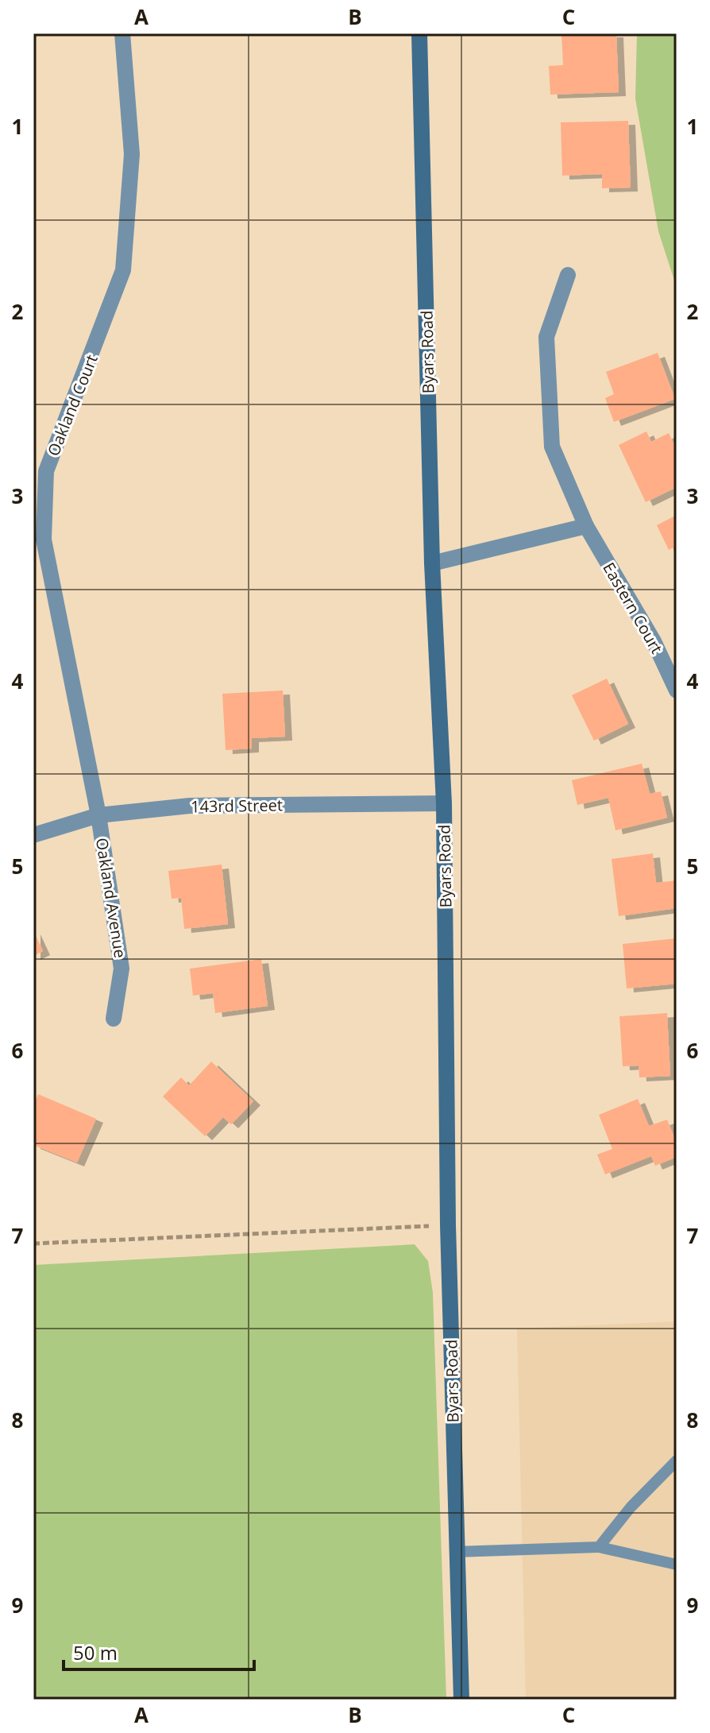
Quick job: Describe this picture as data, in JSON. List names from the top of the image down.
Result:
{
  "streets": {
    "street": [
      "Byars Road",
      "Oakland Court",
      "Eastern Court",
      "143rd Street",
      "Oakland Avenue"
    ]
  },
  "crossings": [
    ["Byars Road", "143rd Street"],
    ["Oakland Court", "143rd Street"],
    ["Oakland Court", "Oakland Avenue"],
    ["143rd Street", "Oakland Avenue"]
  ],
  "scale_bar": "50 m",
  "grid": {
    "columns": ["A", "B", "C"],
    "rows": [
      "1",
      "2",
      "3",
      "4",
      "5",
      "6",
      "7",
      "8",
      "9"
    ]
  }
}
